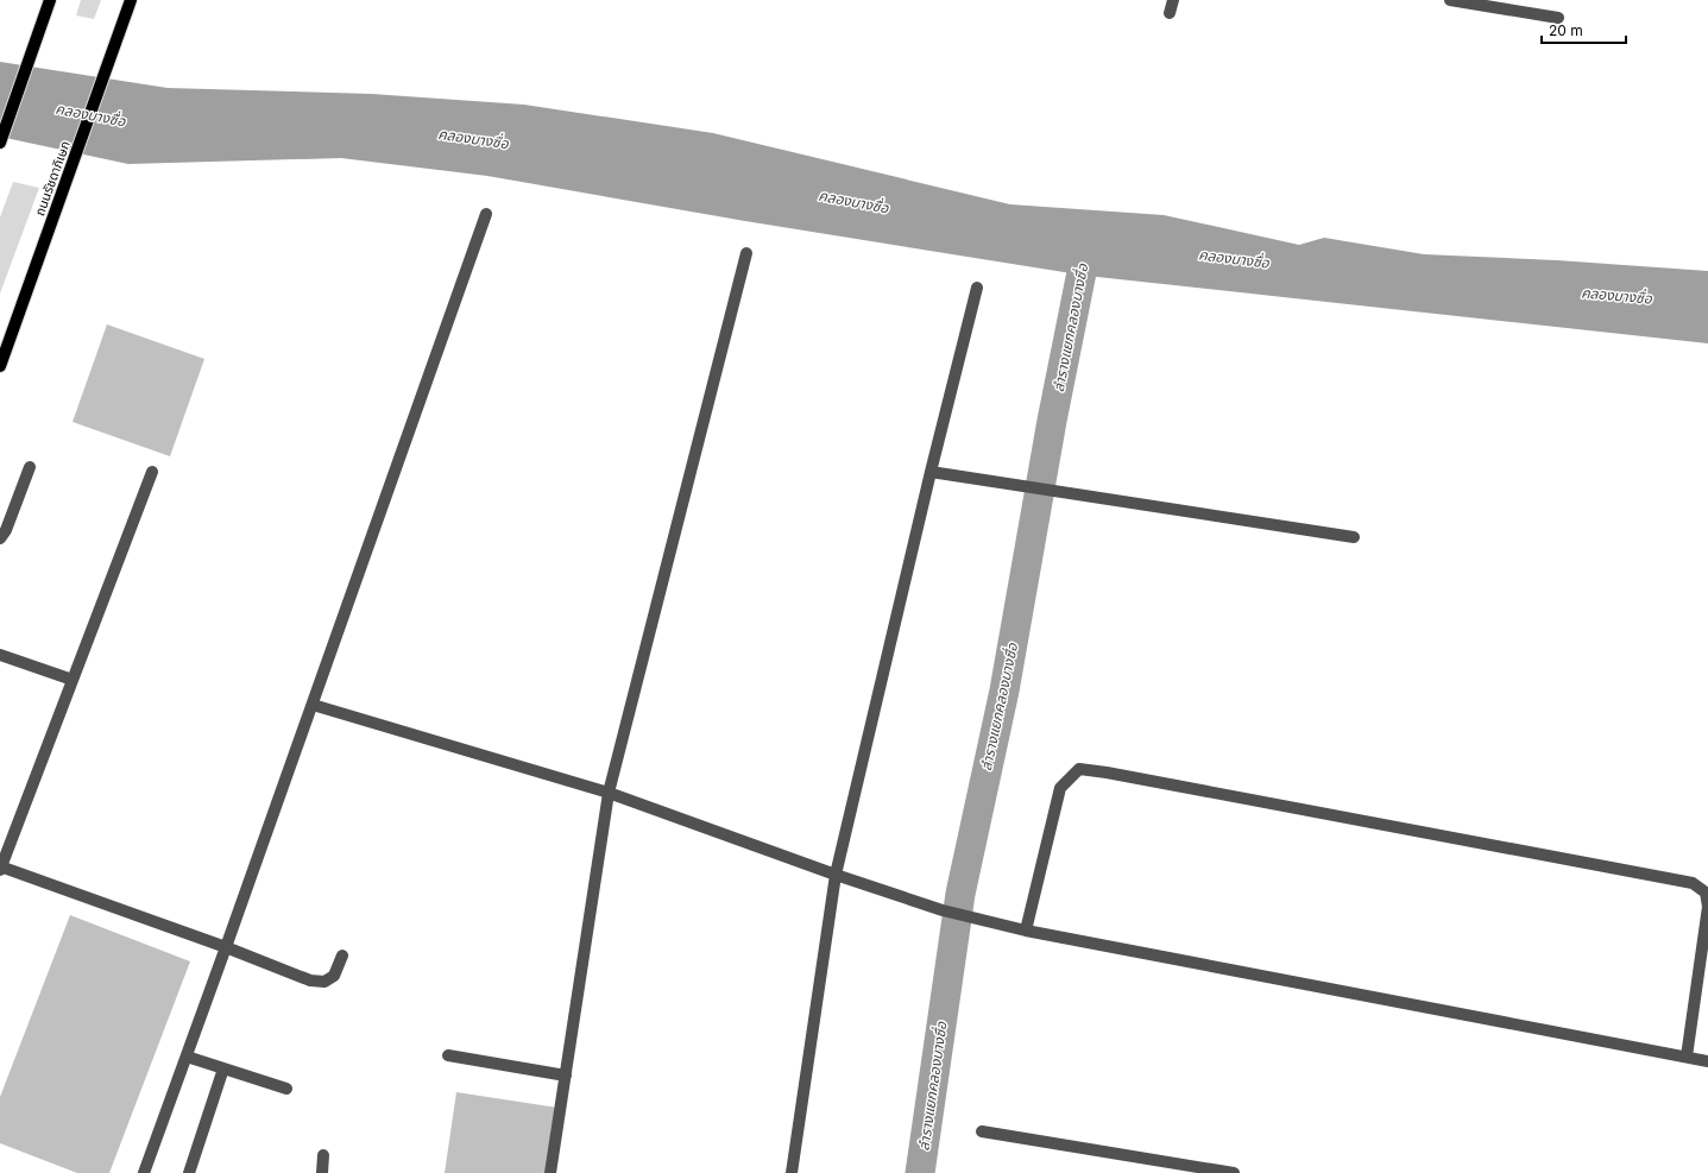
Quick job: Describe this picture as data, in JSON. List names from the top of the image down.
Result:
{
  "streets": {
    "main road": ["ถนนรัชดาภิเษก"]
  },
  "water": ["คลองบางซื่อ", "ลำรางแยกคลองบางซื่อ"],
  "scale_bar": "20 m"
}
